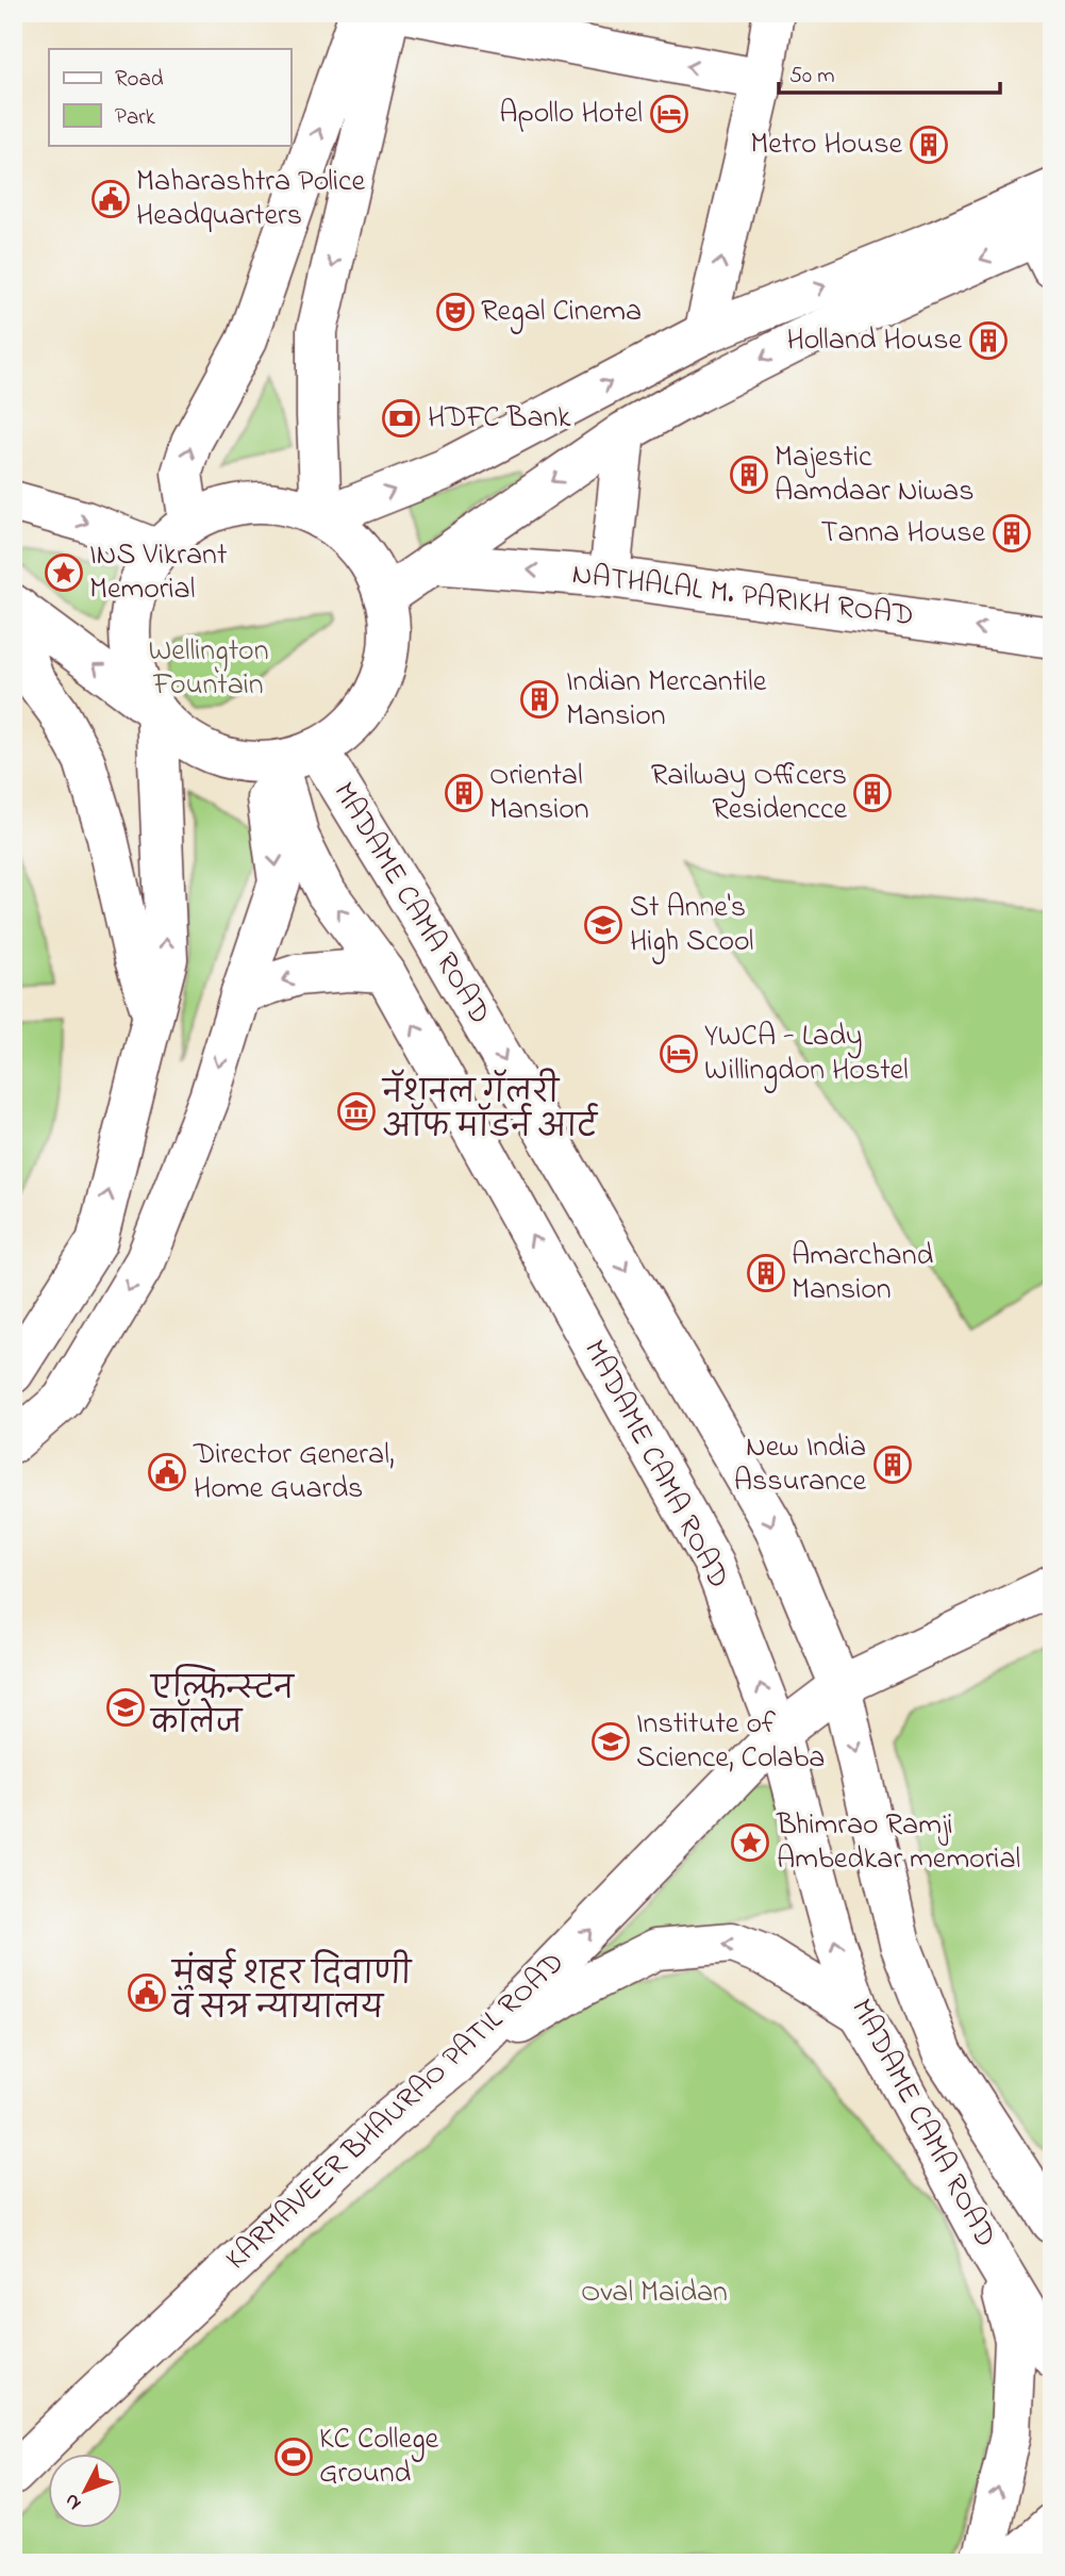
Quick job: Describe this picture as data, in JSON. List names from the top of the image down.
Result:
{
  "streets": {
    "main road": ["NATHALAL M. PARIKH ROAD", "MADAME CAMA ROAD", "KARMAVEER BHAURAO PATIL ROAD"]
  },
  "crossings": [
    ["MADAME CAMA ROAD", "KARMAVEER BHAURAO PATIL ROAD"]
  ],
  "one_way": ["NATHALAL M. PARIKH ROAD"],
  "parks": ["Wellington Fountain", "Oval Maidan"],
  "places": {
    "hotel": ["Apollo Hotel", "YWCA - Lady Willingdon Hostel"],
    "building": [
      "Metro House",
      "Holland House",
      "Majestic Aamdaar Niwas",
      "Tanna House",
      "Indian Mercantile Mansion",
      "Oriental Mansion",
      "Railway Officers Residencce",
      "Amarchand Mansion",
      "New India Assurance"
    ],
    "public building": ["Maharashtra Police Headquarters", "Director General, Home Guards", "मुंबई शहर दिवाणी व सत्र न्यायालय"],
    "theatre": ["Regal Cinema"],
    "bank": ["HDFC Bank"],
    "place": ["INS Vikrant Memorial", "Bhimrao Ramji Ambedkar memorial"],
    "school or university": ["St Anne's High Scool", "एल्फिन्स्टन कॉलेज", "Institute of Science, Colaba"],
    "museum": ["नॅशनल गॅलरी ऑफ मॉडर्न आर्ट"],
    "sports": ["KC College Ground"]
  },
  "legend": ["Road", "Park"],
  "scale_bar": "50 m",
  "north": "bottom left"
}
